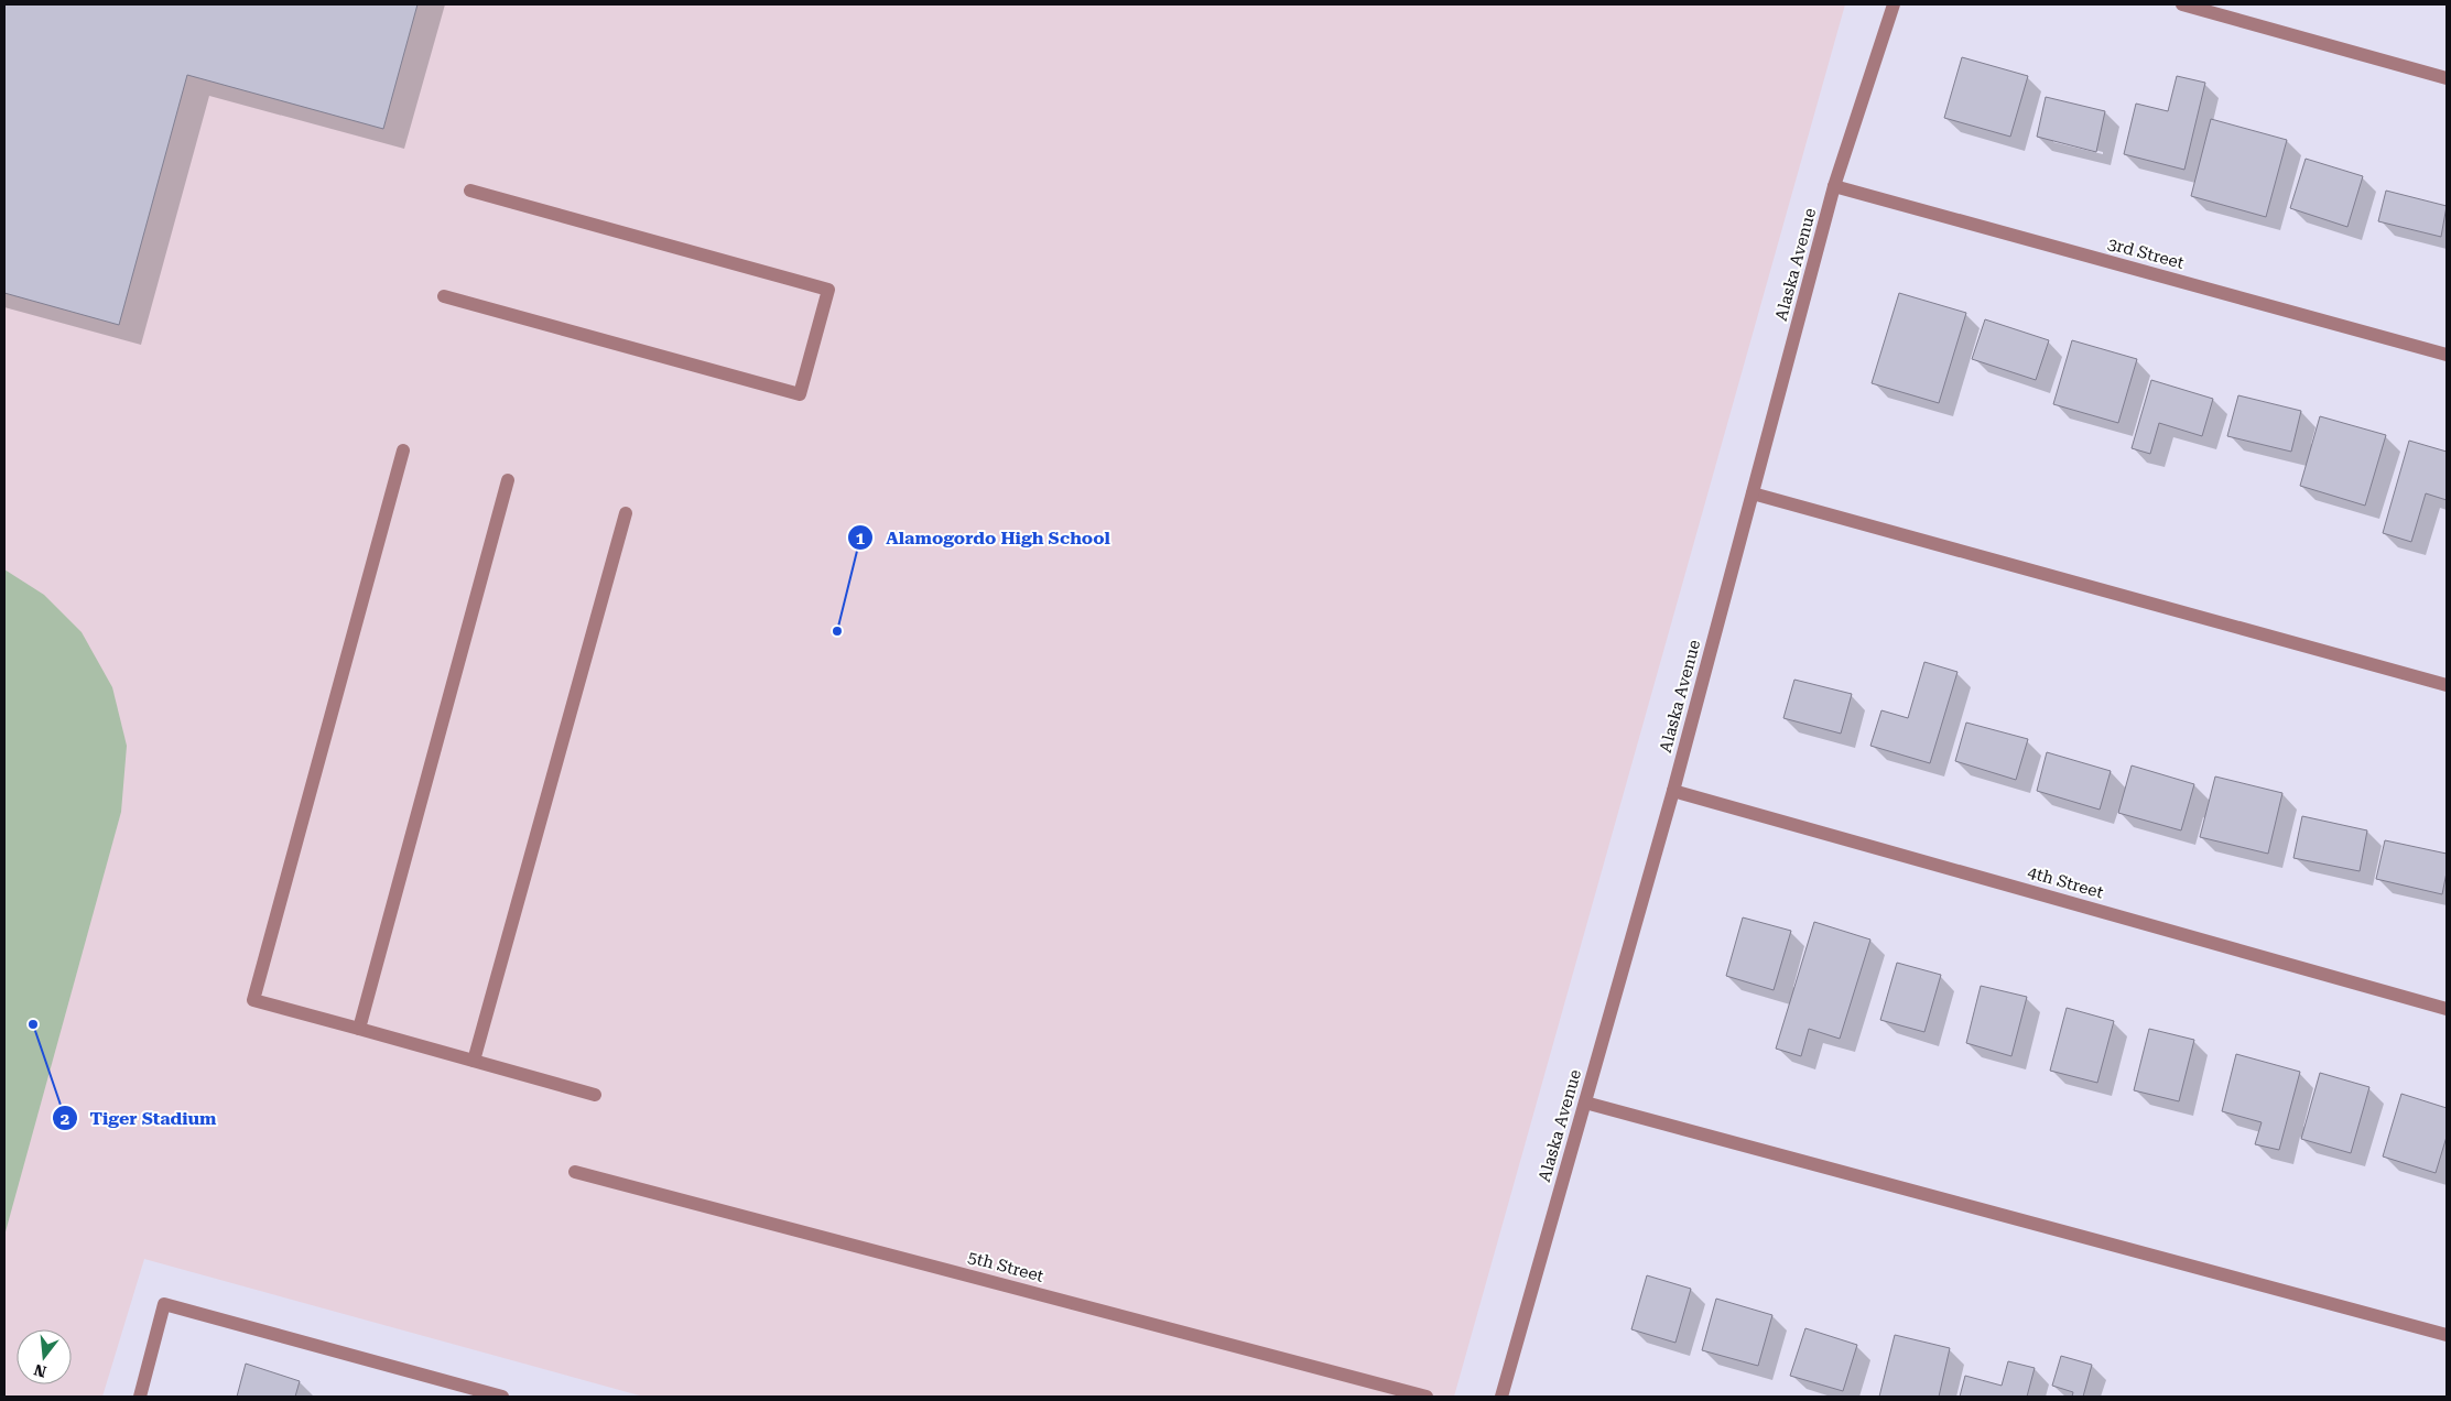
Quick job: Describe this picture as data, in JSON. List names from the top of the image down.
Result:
{
  "streets": {
    "street": [
      "3rd Street",
      "Alaska Avenue",
      "4th Street",
      "5th Street"
    ]
  },
  "crossings": [
    ["3rd Street", "Alaska Avenue"],
    ["Alaska Avenue", "4th Street"]
  ],
  "places": ["Alamogordo High School", "Tiger Stadium"],
  "north": "bottom"
}
